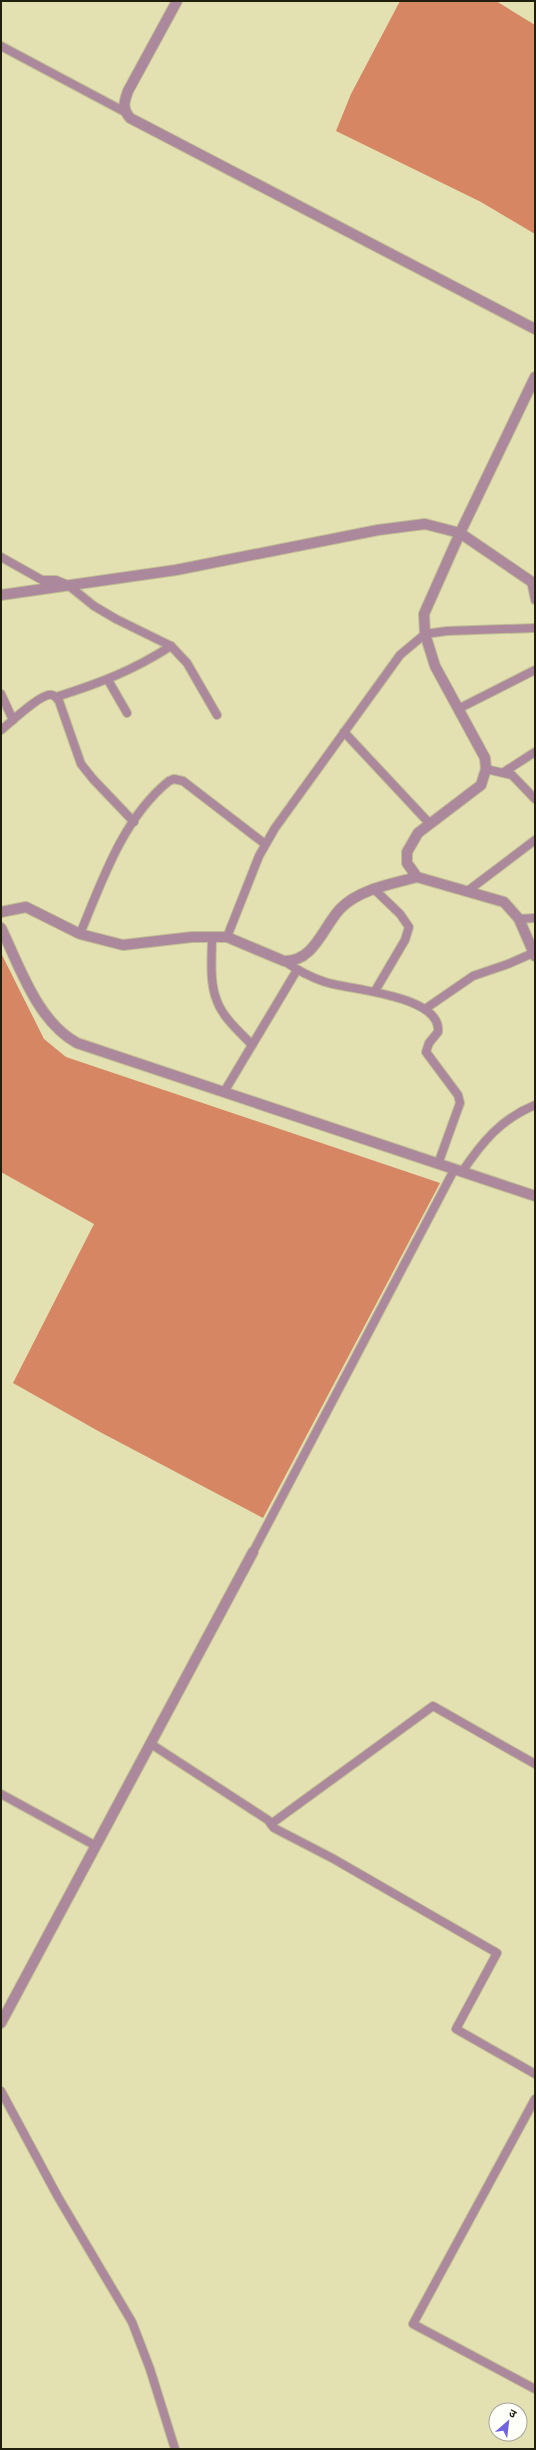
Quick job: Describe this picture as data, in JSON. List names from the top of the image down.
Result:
{
  "north": "top right"
}
